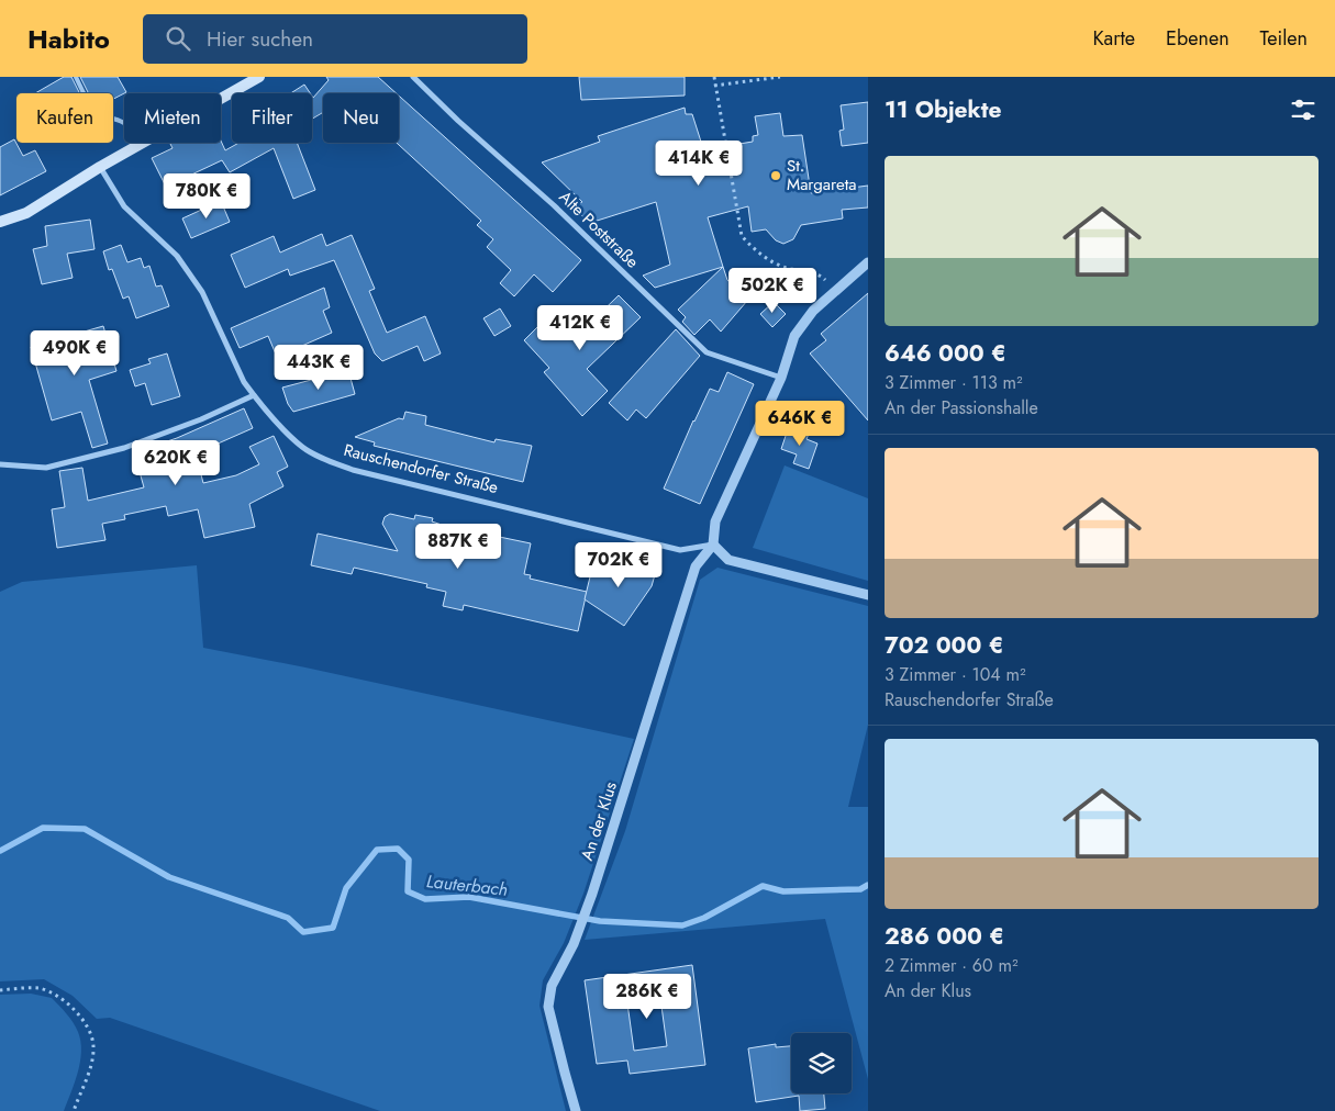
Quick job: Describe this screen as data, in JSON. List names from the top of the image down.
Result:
{
  "streets": {
    "street": ["Alte Poststraße", "Rauschendorfer Straße", "An der Klus"]
  },
  "crossings": [
    ["Rauschendorfer Straße", "An der Klus"]
  ],
  "water": ["Lauterbach"],
  "places": ["St. Margareta"],
  "page": {
    "header": "Habito",
    "search": "Hier suchen",
    "nav": ["Karte", "Ebenen", "Teilen"],
    "heading": "11 Objekte",
    "chip": [
      "Kaufen",
      "Mieten",
      "Filter",
      "Neu"
    ],
    "price": [
      "414K €",
      "780K €",
      "502K €",
      "412K €",
      "490K €",
      "443K €",
      "646K €",
      "620K €",
      "887K €",
      "702K €",
      "286K €"
    ],
    "list": [
      {
        "name": "646 000 €",
        "note": "3 Zimmer · 113 m² · An der Passionshalle"
      },
      {
        "name": "702 000 €",
        "note": "3 Zimmer · 104 m² · Rauschendorfer Straße"
      },
      {
        "name": "286 000 €",
        "note": "2 Zimmer · 60 m² · An der Klus"
      }
    ]
  }
}
